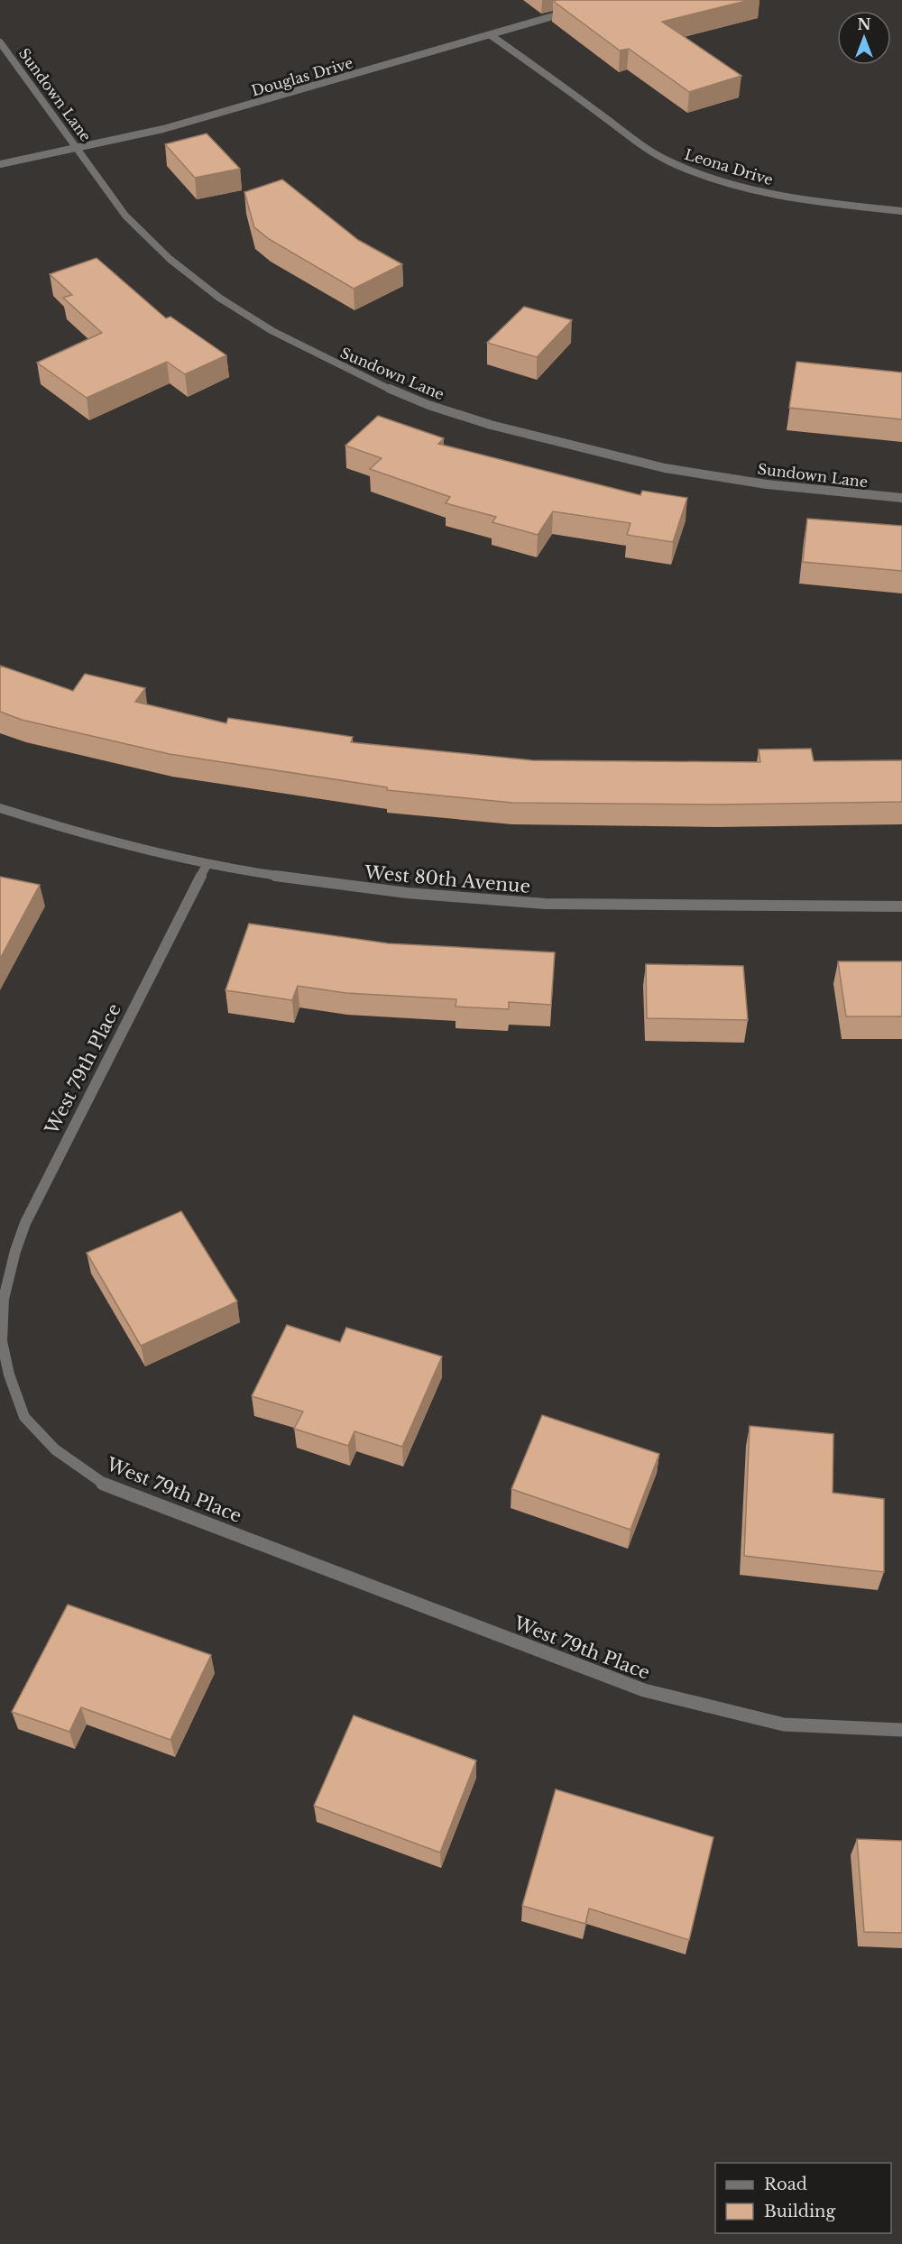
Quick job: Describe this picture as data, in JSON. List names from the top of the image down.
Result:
{
  "streets": {
    "street": [
      "Douglas Drive",
      "Sundown Lane",
      "Leona Drive",
      "West 80th Avenue",
      "West 79th Place"
    ]
  },
  "crossings": [
    ["Douglas Drive", "Sundown Lane"],
    ["Douglas Drive", "Leona Drive"],
    ["West 80th Avenue", "West 79th Place"]
  ],
  "legend": ["Road", "Building"],
  "north": "top"
}
